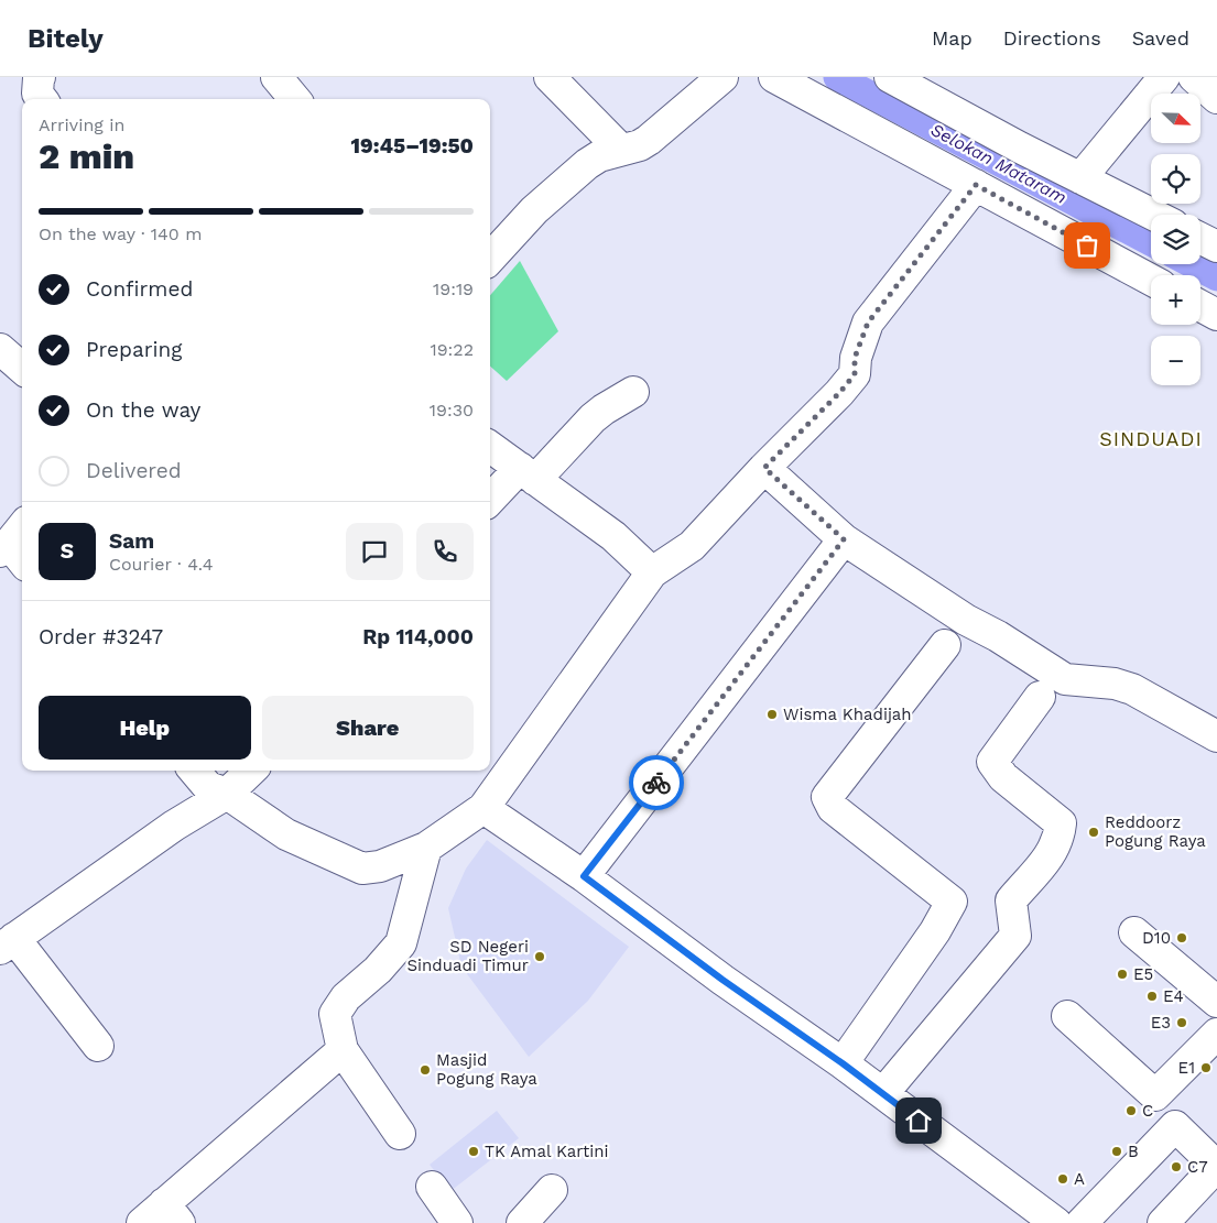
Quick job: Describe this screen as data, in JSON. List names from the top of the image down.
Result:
{
  "districts": ["SINDUADI"],
  "water": ["Selokan Mataram"],
  "places": [
    "Wisma Khadijah",
    "Reddoorz Pogung Raya",
    "D10",
    "SD Negeri Sinduadi Timur",
    "E5",
    "E4",
    "E3",
    "E1",
    "Masjid Pogung Raya",
    "C",
    "TK Amal Kartini",
    "B",
    "C7",
    "A"
  ],
  "north": "bottom right",
  "page": {
    "header": "Bitely",
    "nav": ["Map", "Directions", "Saved"],
    "map_buttons": ["+", "−"],
    "heading": ["2 min", "Arriving in", "19:45–19:50"],
    "panel": [
      "Sam",
      "Courier · 4.4",
      "Order #3247",
      "Rp 114,000"
    ],
    "bar": "On the way · 140 m",
    "list": [
      ["Confirmed", "19:19"],
      ["Preparing", "19:22"],
      ["On the way", "19:30"],
      "Delivered"
    ],
    "round": "S",
    "buttons": ["Help", "Share"]
  }
}
